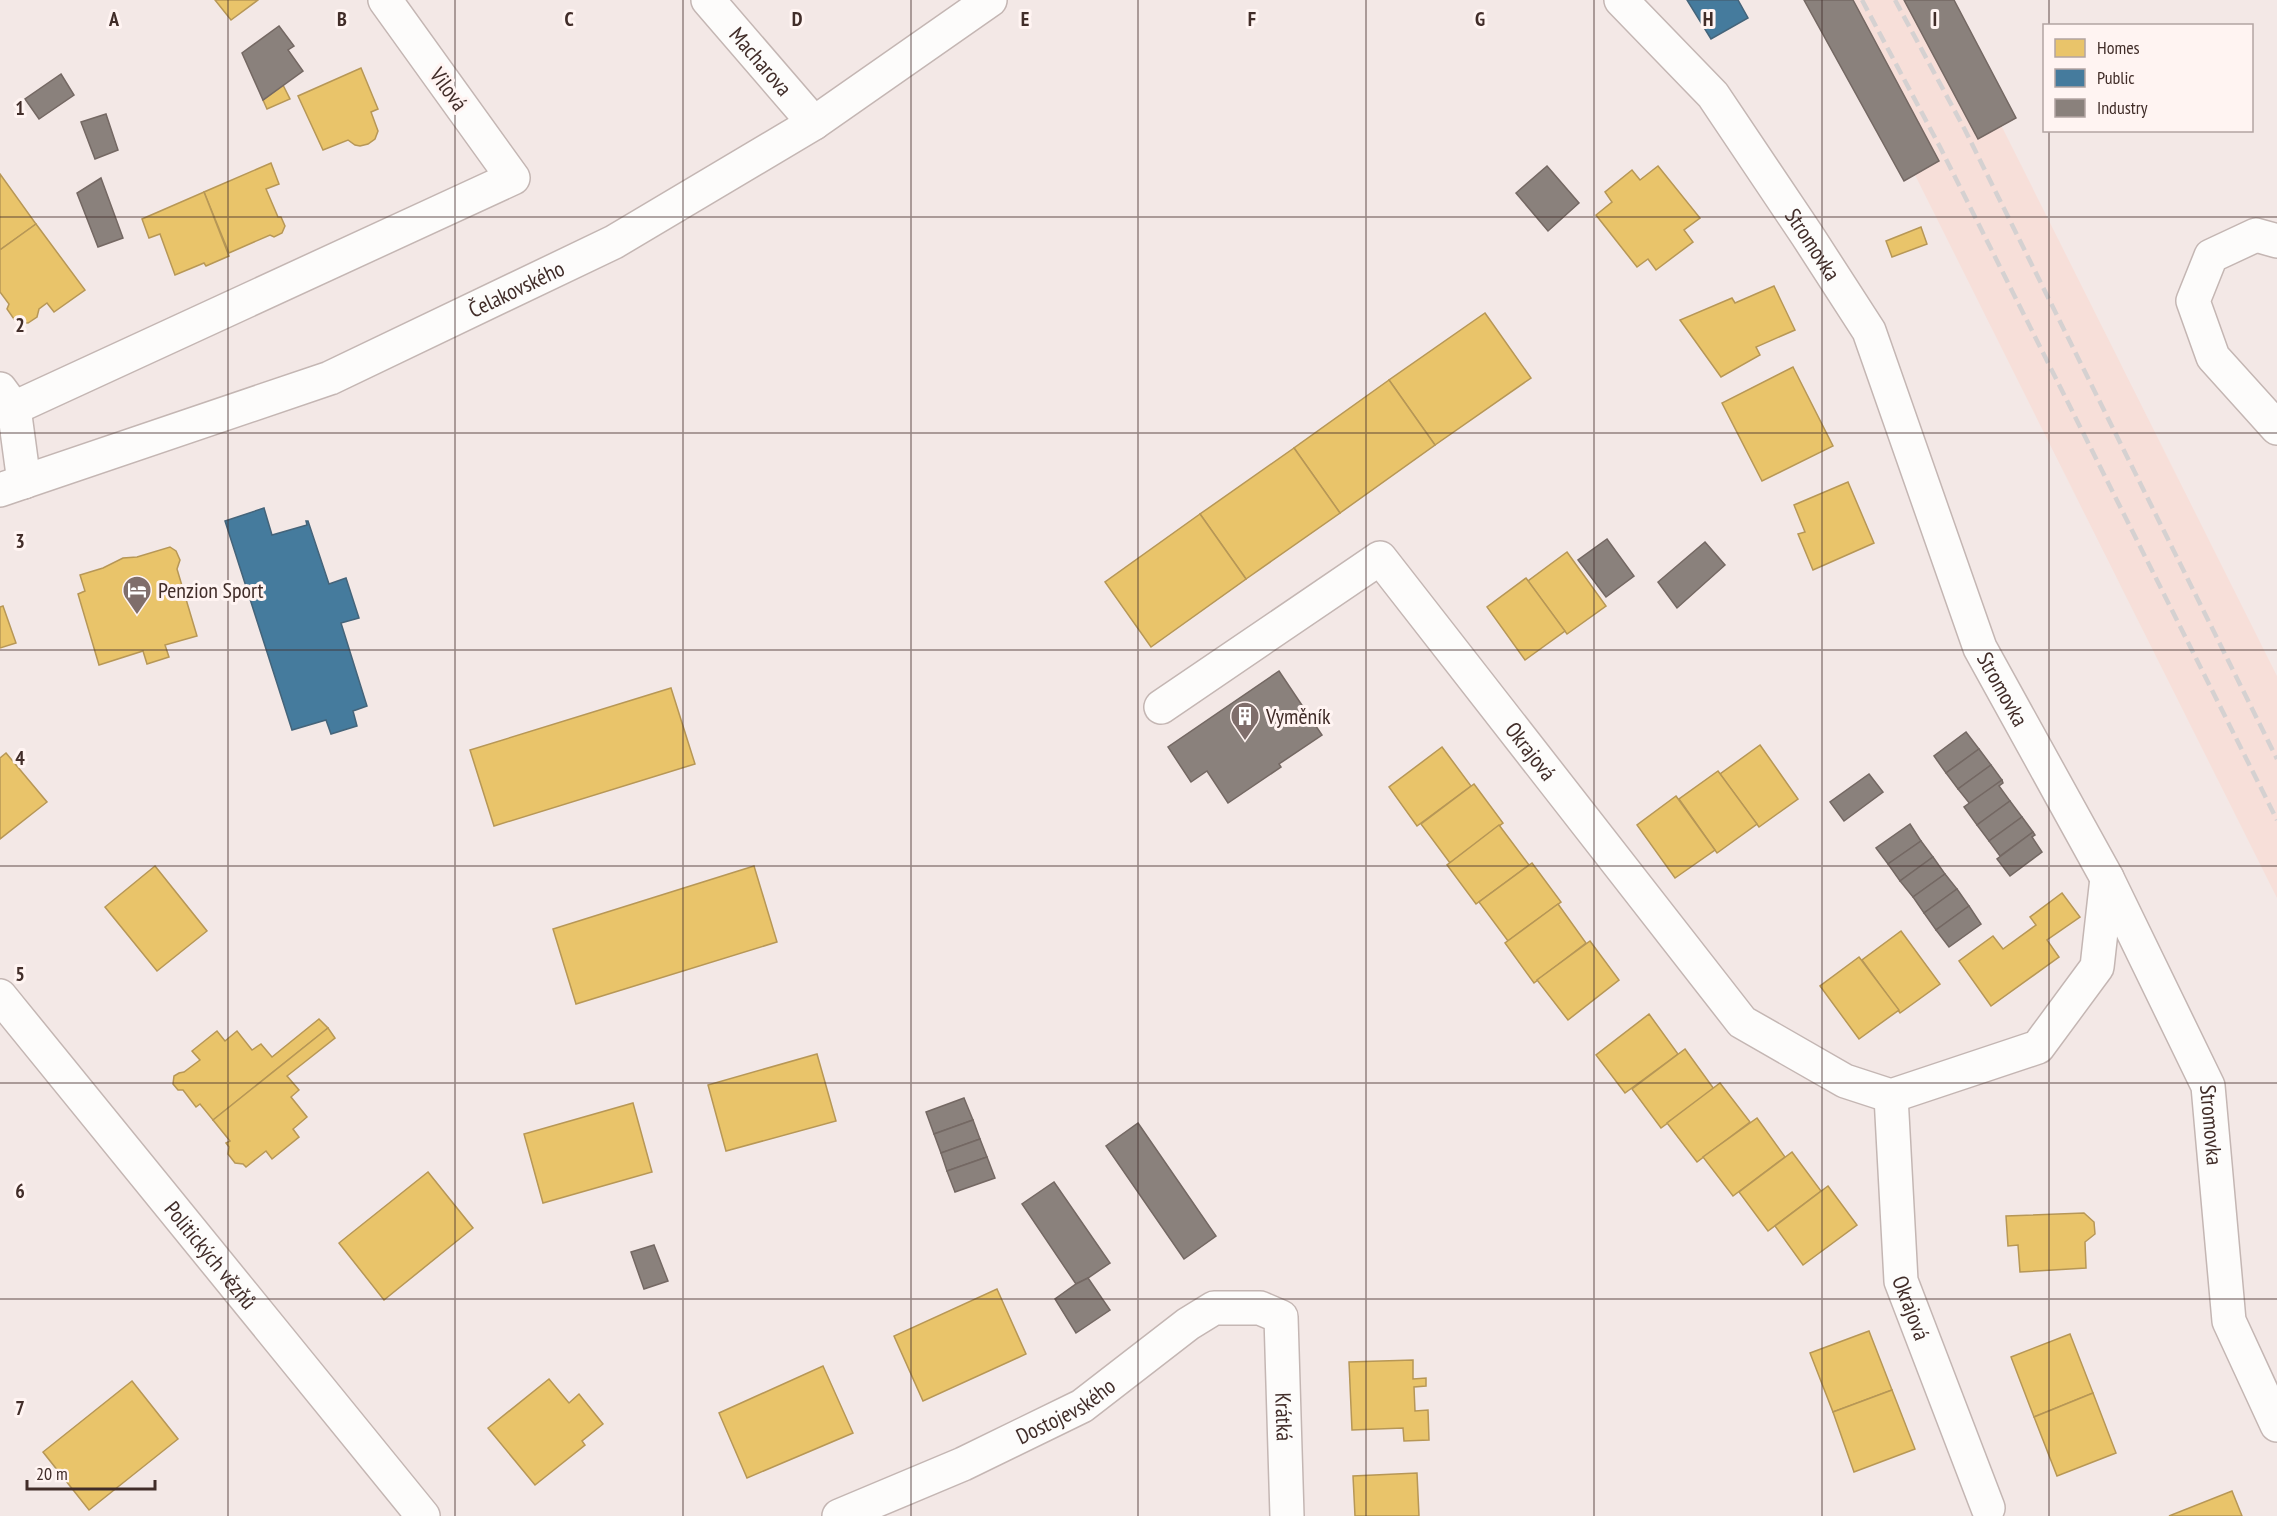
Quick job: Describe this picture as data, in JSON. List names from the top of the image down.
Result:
{
  "streets": {
    "street": [
      "Macharova",
      "Vilová",
      "Stromovka",
      "Čelakovského",
      "Okrajová",
      "Politických vězňů",
      "Dostojevského",
      "Krátká"
    ]
  },
  "crossings": [
    ["Macharova", "Čelakovského"],
    ["Dostojevského", "Krátká"]
  ],
  "places": {
    "hotel": ["Penzion Sport"],
    "building": ["Vyměník"]
  },
  "legend": ["Homes", "Public", "Industry"],
  "scale_bar": "20 m",
  "grid": {
    "columns": [
      "A",
      "B",
      "C",
      "D",
      "E",
      "F",
      "G",
      "H",
      "I"
    ],
    "rows": [
      "1",
      "2",
      "3",
      "4",
      "5",
      "6",
      "7"
    ]
  }
}
